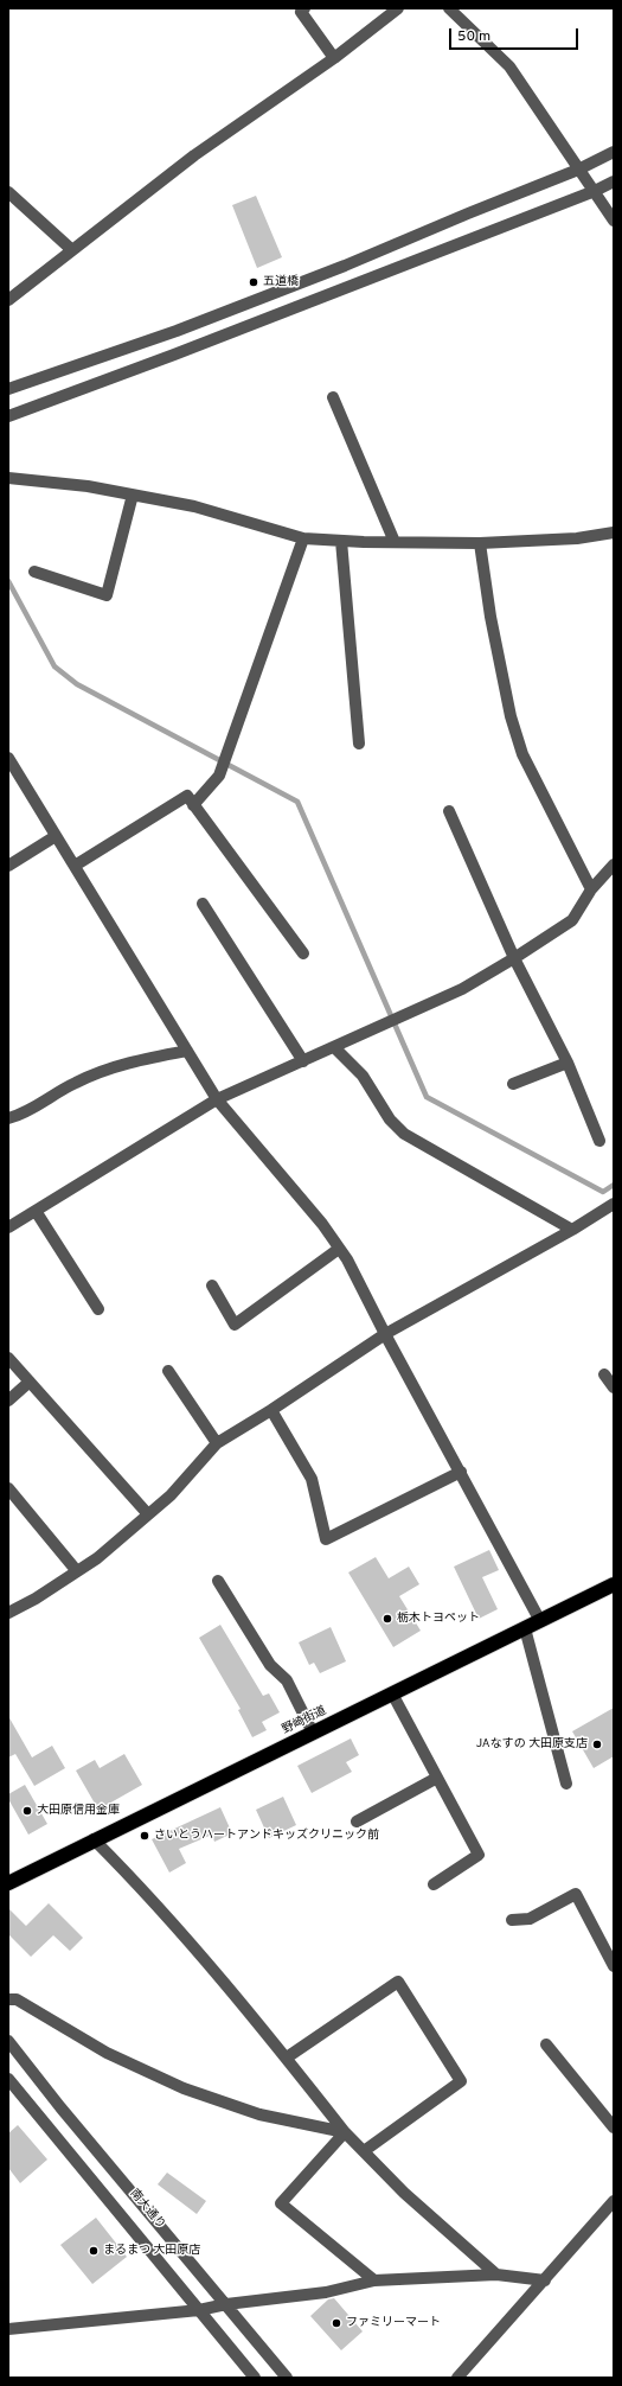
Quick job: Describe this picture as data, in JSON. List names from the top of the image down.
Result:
{
  "streets": {
    "highway": ["野崎街道"],
    "street": ["南大通り"]
  },
  "places": [
    "五道橋",
    "栃木トヨペット",
    "JAなすの 大田原支店",
    "大田原信用金庫",
    "さいとうハートアンドキッズクリニック前",
    "まるまつ 大田原店",
    "ファミリーマート"
  ],
  "scale_bar": "50 m"
}
